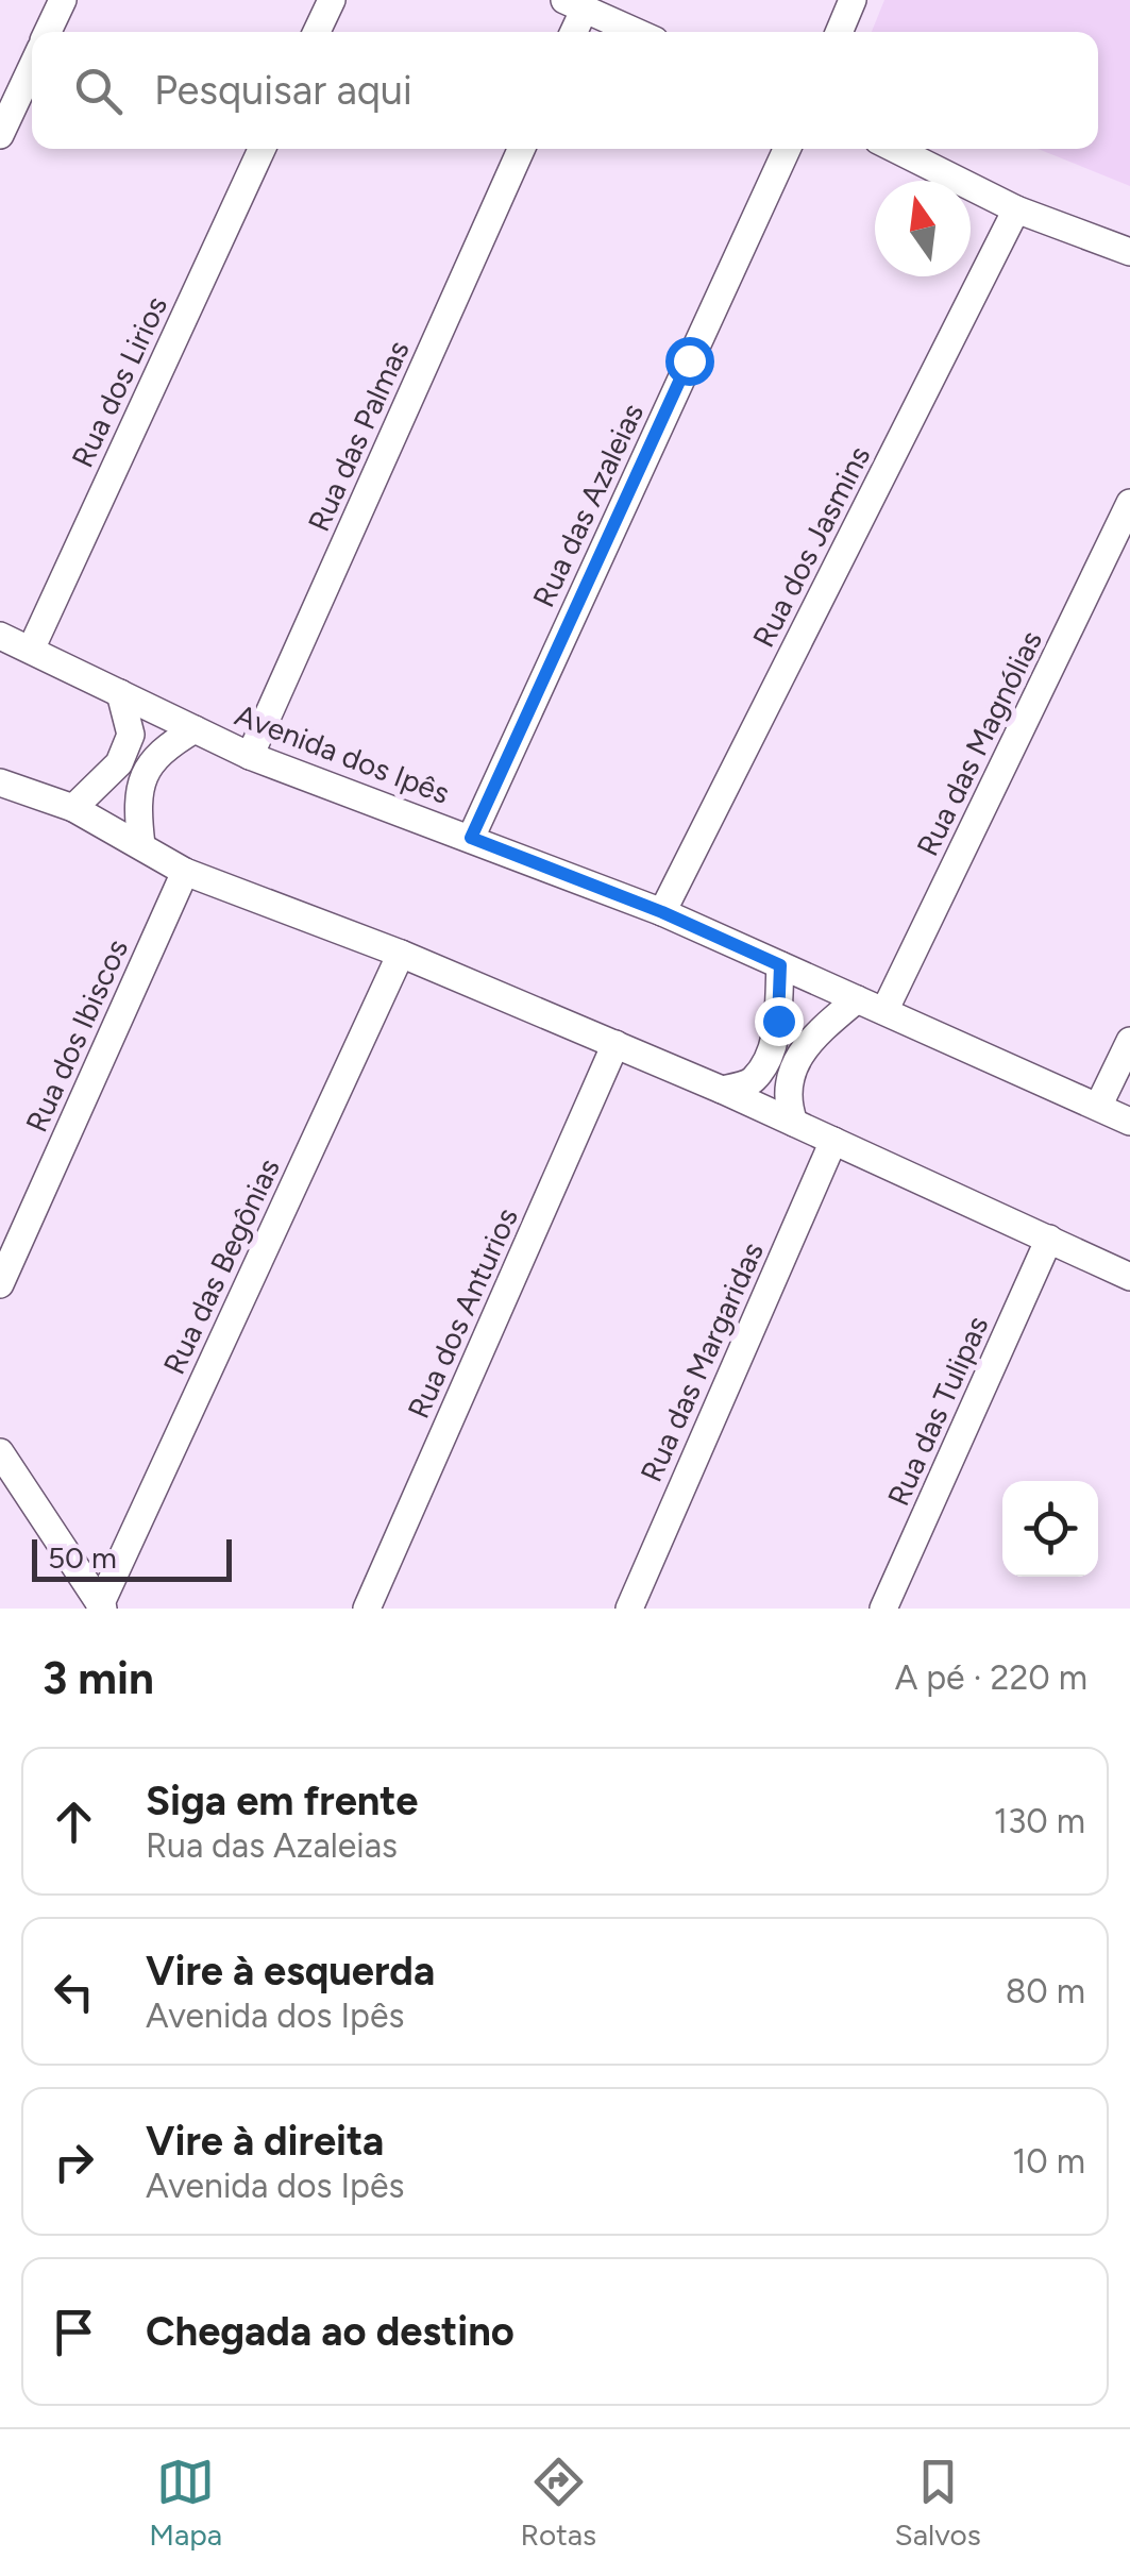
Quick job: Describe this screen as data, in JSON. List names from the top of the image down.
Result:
{
  "streets": {
    "street": [
      "Rua dos Lirios",
      "Rua das Palmas",
      "Rua das Azaleias",
      "Rua dos Jasmins",
      "Rua das Magnólias",
      "Avenida dos Ipês",
      "Rua dos Ibiscos",
      "Rua das Begônias",
      "Rua dos Anturios",
      "Rua das Margaridas",
      "Rua das Tulipas"
    ]
  },
  "crossings": [
    ["Rua dos Lirios", "Avenida dos Ipês"],
    ["Rua das Palmas", "Avenida dos Ipês"],
    ["Rua das Azaleias", "Avenida dos Ipês"],
    ["Rua dos Jasmins", "Avenida dos Ipês"],
    ["Rua das Magnólias", "Avenida dos Ipês"]
  ],
  "scale_bar": "50 m",
  "north": "top",
  "page": {
    "search": "Pesquisar aqui",
    "scale": "50 m",
    "heading": ["3 min", "A pé · 220 m"],
    "list": [
      ["Siga em frente", "Rua das Azaleias", "130 m"],
      ["Vire à esquerda", "Avenida dos Ipês", "80 m"],
      ["Vire à direita", "Avenida dos Ipês", "10 m"],
      "Chegada ao destino"
    ],
    "nav": ["Mapa", "Rotas", "Salvos"]
  }
}
